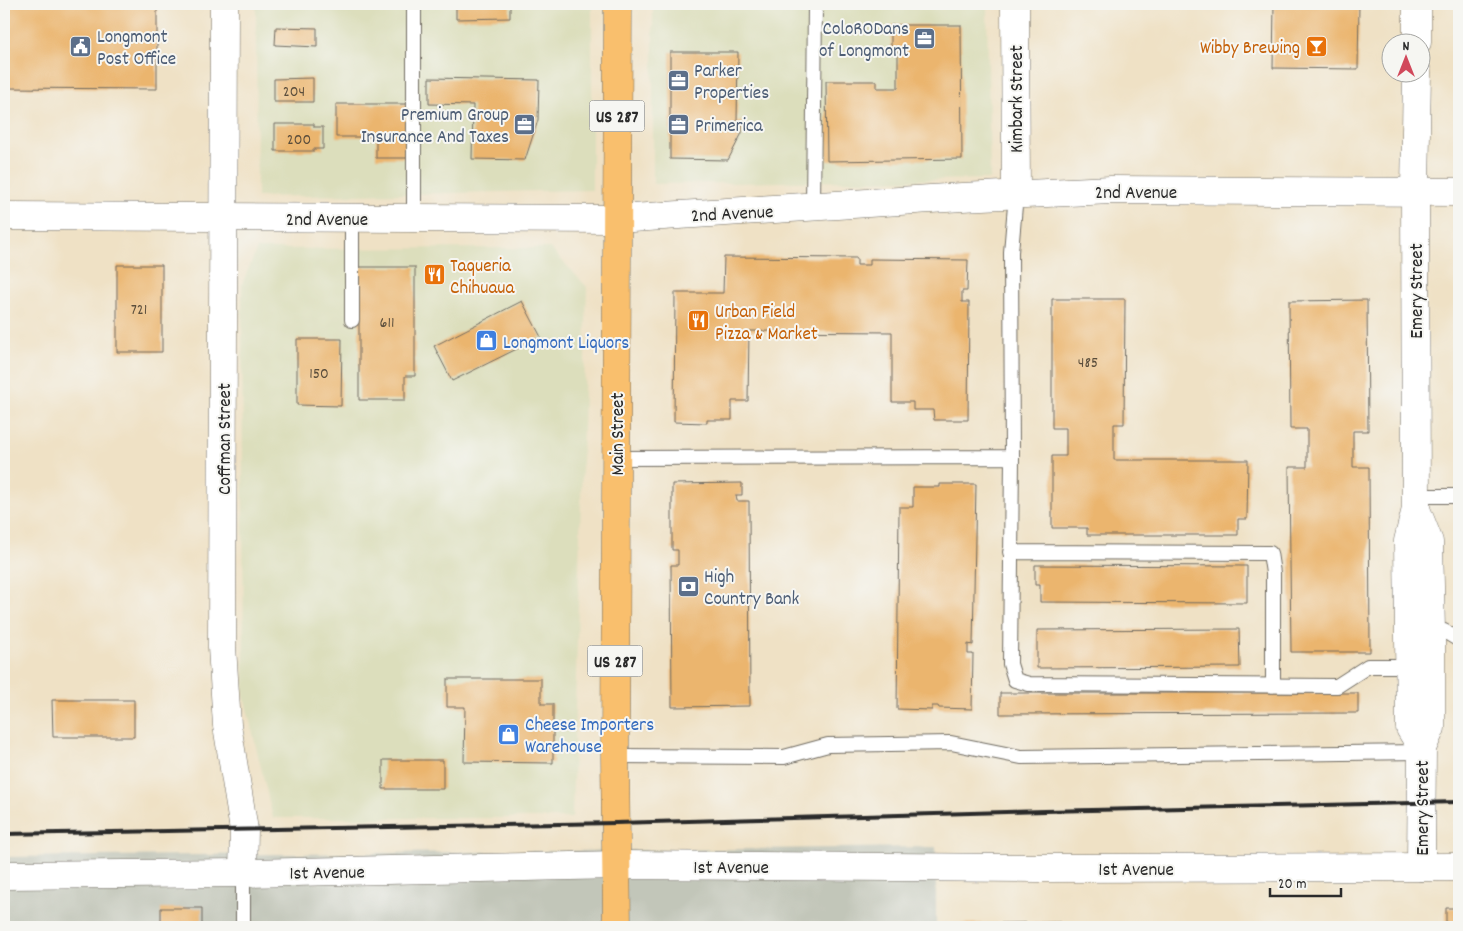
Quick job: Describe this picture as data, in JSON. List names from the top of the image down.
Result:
{
  "streets": {
    "highway": ["US 287", "Main Street"],
    "street": [
      "Kimbark Street",
      "2nd Avenue",
      "Emery Street",
      "Coffman Street",
      "1st Avenue"
    ]
  },
  "crossings": [
    ["Kimbark Street", "2nd Avenue"],
    ["US 287", "Main Street"],
    ["US 287", "1st Avenue"],
    ["2nd Avenue", "Emery Street"],
    ["2nd Avenue", "Main Street"],
    ["2nd Avenue", "Coffman Street"],
    ["Emery Street", "1st Avenue"],
    ["Main Street", "1st Avenue"],
    ["Coffman Street", "1st Avenue"]
  ],
  "places": {
    "office": [
      "ColoRODans of Longmont",
      "Parker Properties",
      "Premium Group Insurance And Taxes",
      "Primerica"
    ],
    "public building": ["Longmont Post Office"],
    "bar": ["Wibby Brewing"],
    "restaurant": ["Taqueria Chihuaua", "Urban Field Pizza & Market"],
    "shop": ["Longmont Liquors", "Cheese Importers Warehouse"],
    "bank": ["High Country Bank"]
  },
  "house_numbers": [
    "204",
    "200",
    "721",
    "611",
    "485",
    "150"
  ],
  "scale_bar": "20 m",
  "north": "top"
}
